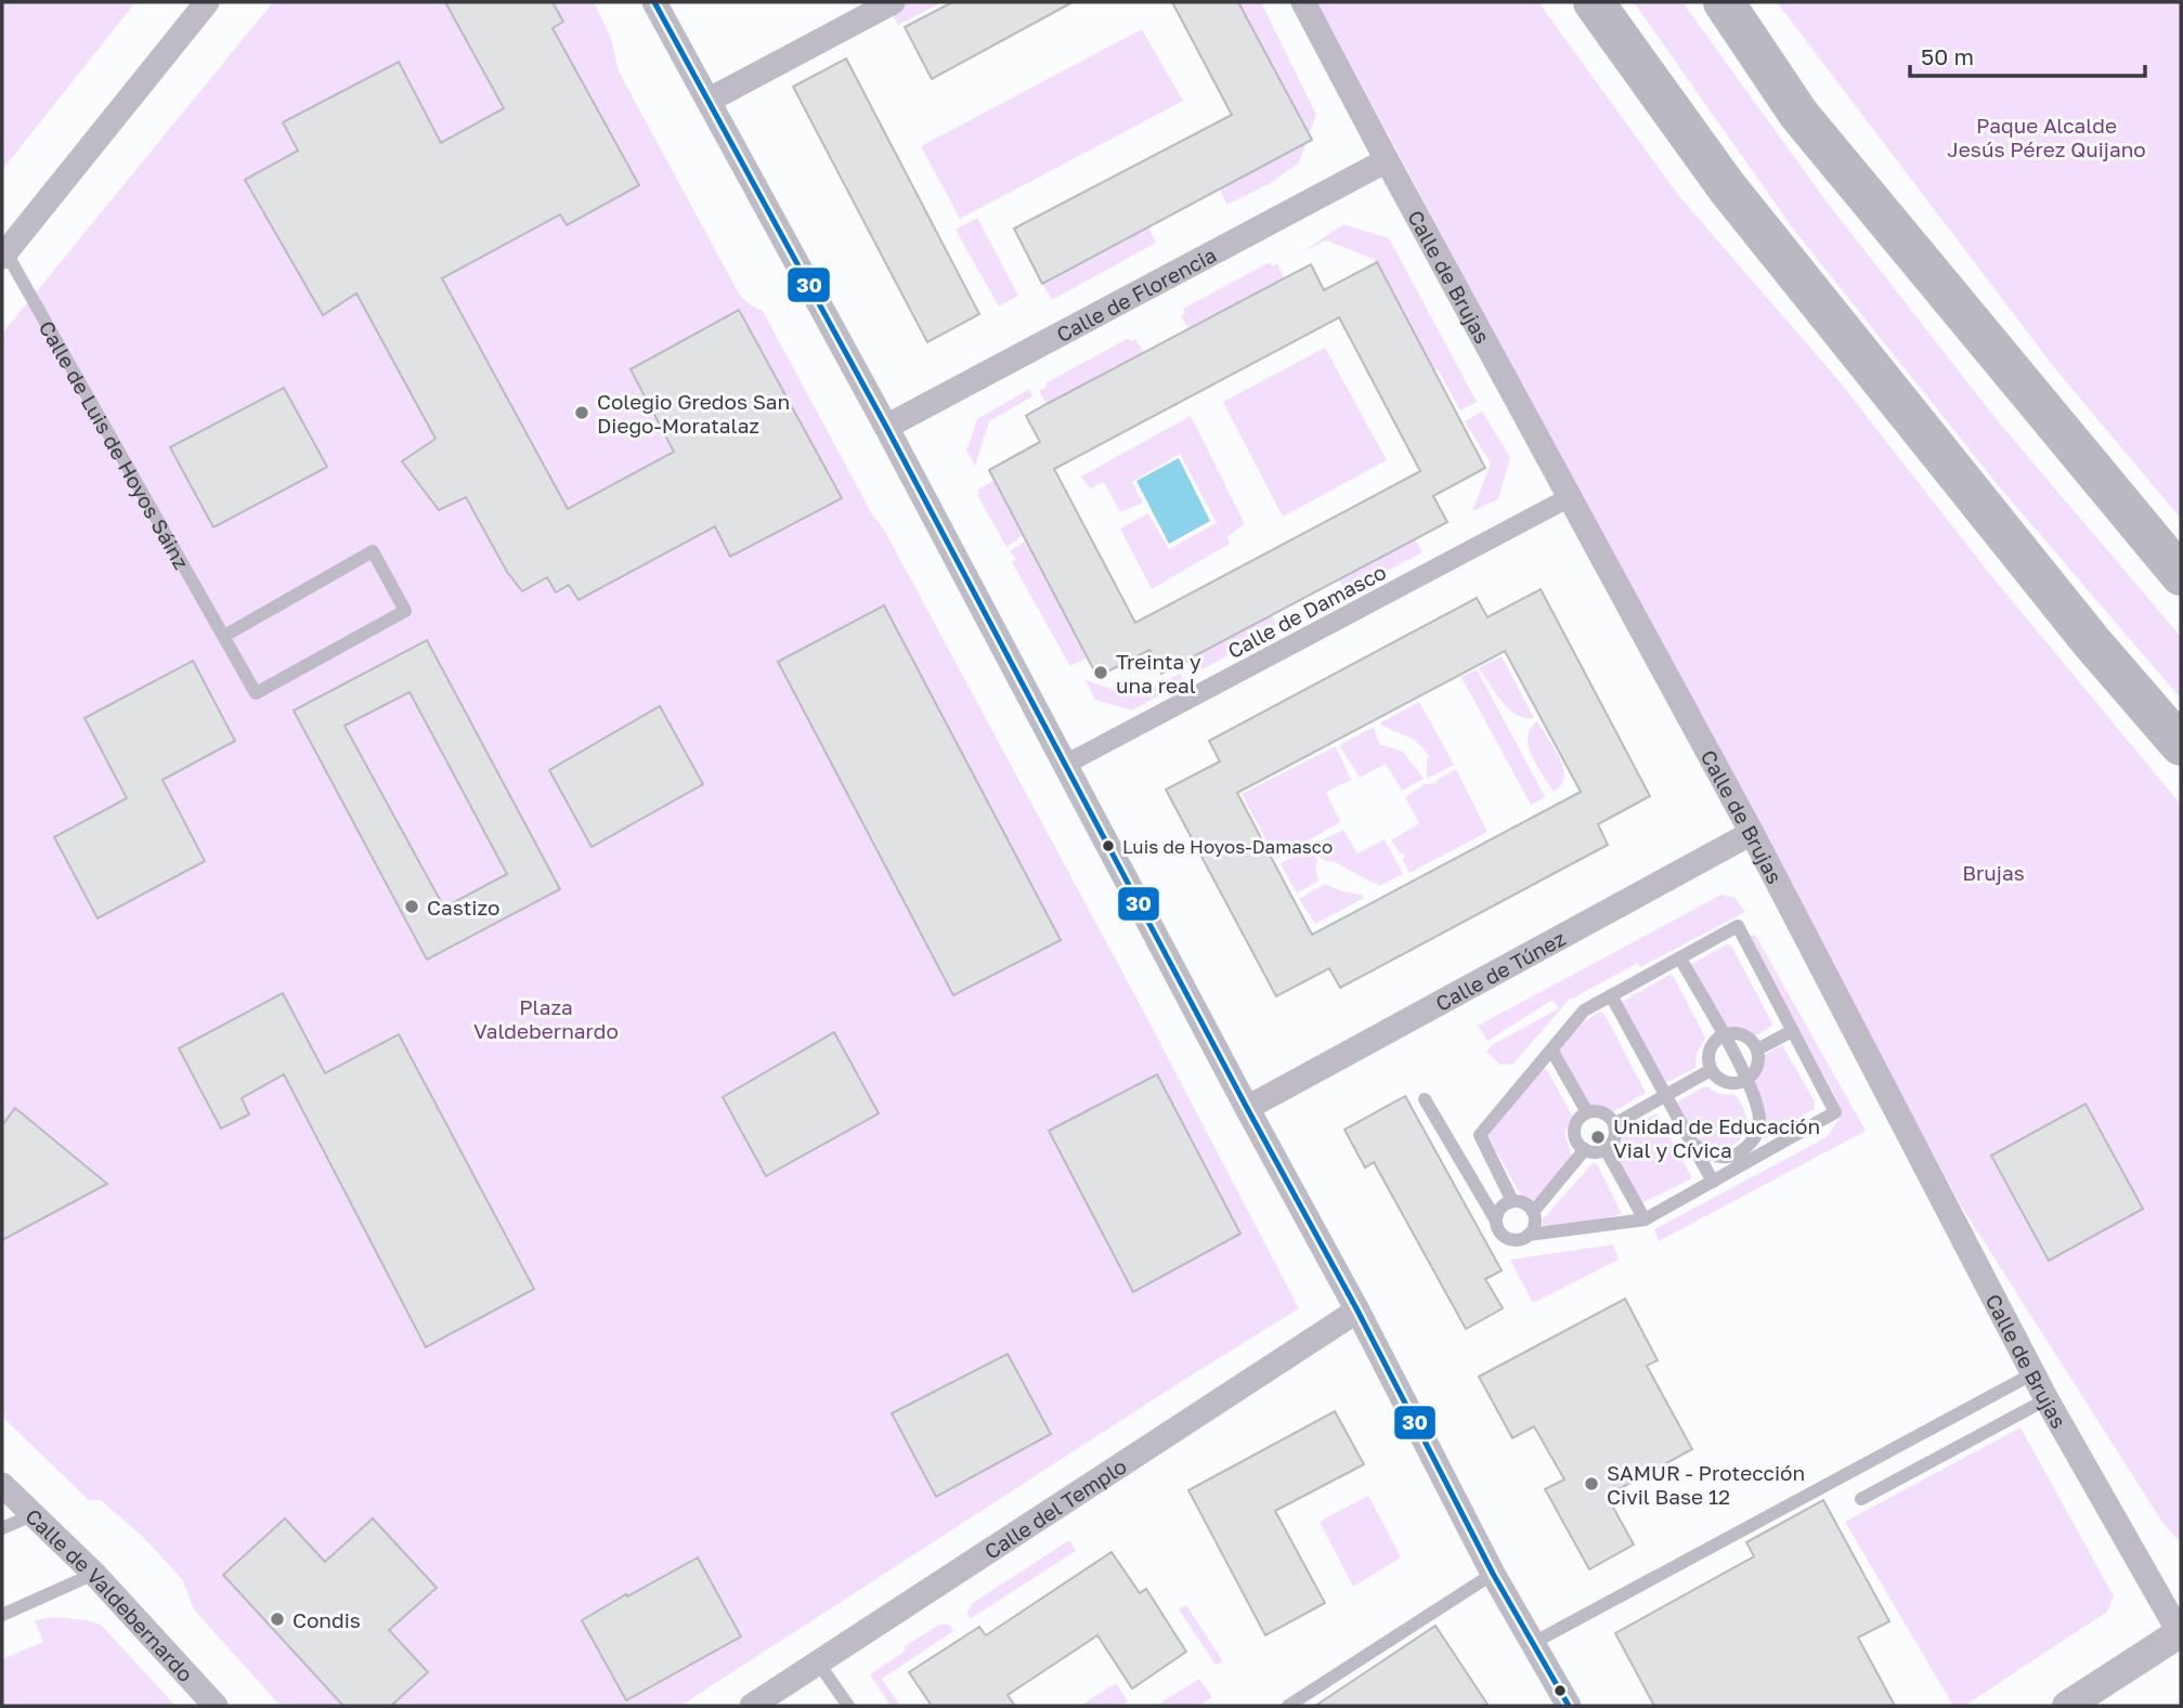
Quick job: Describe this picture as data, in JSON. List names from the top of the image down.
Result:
{
  "streets": {
    "street": [
      "Calle de Brujas",
      "Calle de Florencia",
      "Calle de Luis de Hoyos Sáinz",
      "Calle de Damasco",
      "Calle de Túnez",
      "Calle del Templo",
      "Calle de Valdebernardo"
    ]
  },
  "crossings": [
    ["Calle de Brujas", "Calle de Florencia"],
    ["Calle de Brujas", "Calle de Damasco"],
    ["Calle de Brujas", "Calle de Túnez"]
  ],
  "parks": ["Paque Alcalde Jesús Pérez Quijano", "Brujas", "Plaza Valdebernardo"],
  "places": [
    "Colegio Gredos San Diego-Moratalaz",
    "Treinta y una real",
    "Luis de Hoyos-Damasco",
    "Castizo",
    "Unidad de Educación Vial y Cívica",
    "SAMUR - Protección Civil Base 12",
    "Condis"
  ],
  "lines": ["transit line 30"],
  "scale_bar": "50 m"
}
